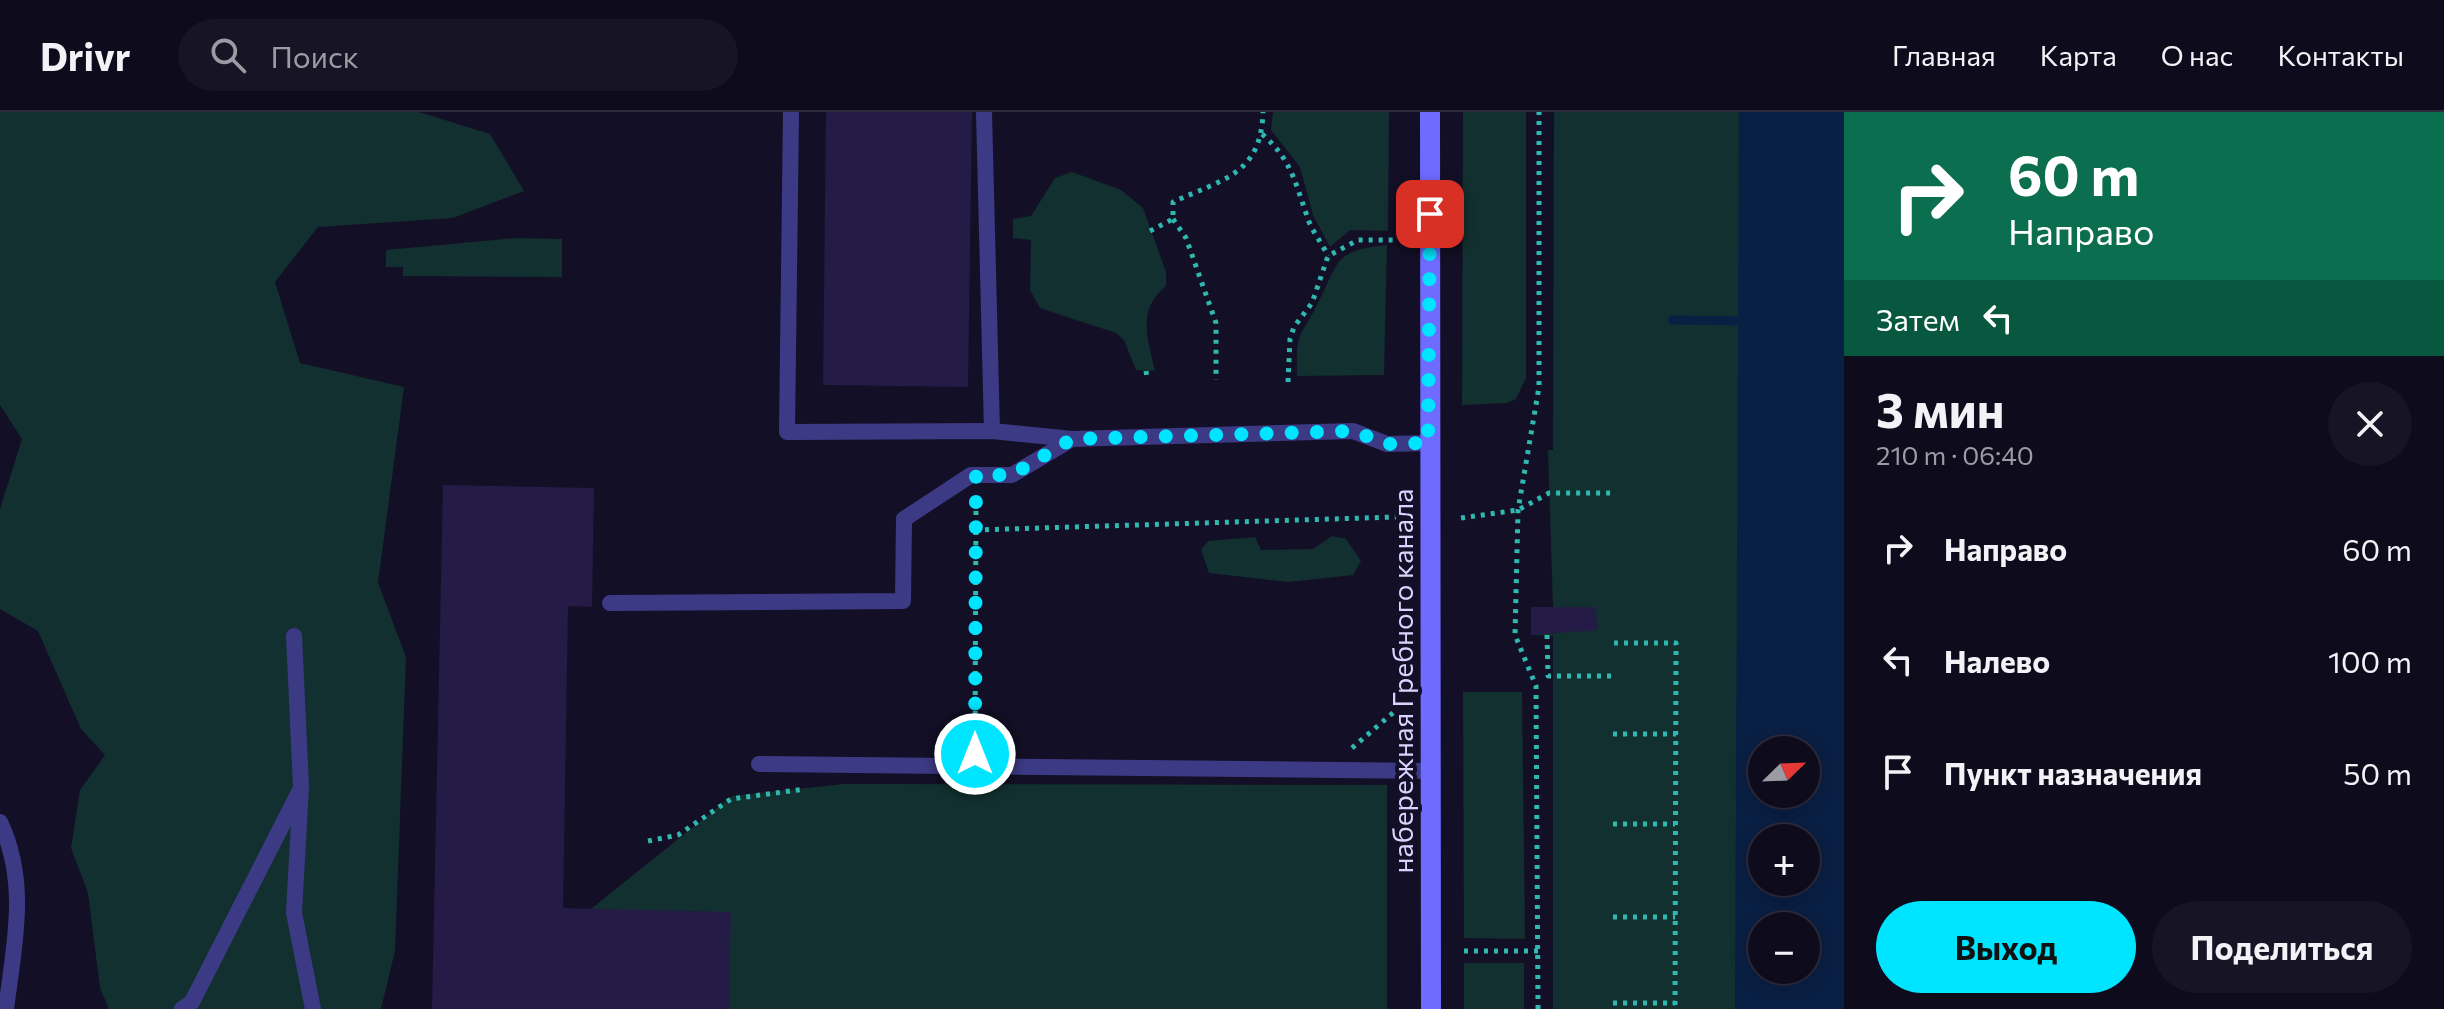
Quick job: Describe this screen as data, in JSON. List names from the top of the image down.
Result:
{
  "streets": {
    "street": ["набережная Гребного канала"]
  },
  "north": "top right",
  "page": {
    "header": "Drivr",
    "search": "Поиск",
    "nav": [
      "Главная",
      "Карта",
      "О нас",
      "Контакты"
    ],
    "turn": ["60 m", "Направо"],
    "then": "Затем",
    "heading": ["3 мин", "210 m · 06:40"],
    "list": [
      {
        "name": "Направо",
        "value": "60 m"
      },
      {
        "name": "Налево",
        "value": "100 m"
      },
      {
        "name": "Пункт назначения",
        "value": "50 m"
      }
    ],
    "map_buttons": ["+", "−"],
    "buttons": ["Выход", "Поделиться"]
  }
}
